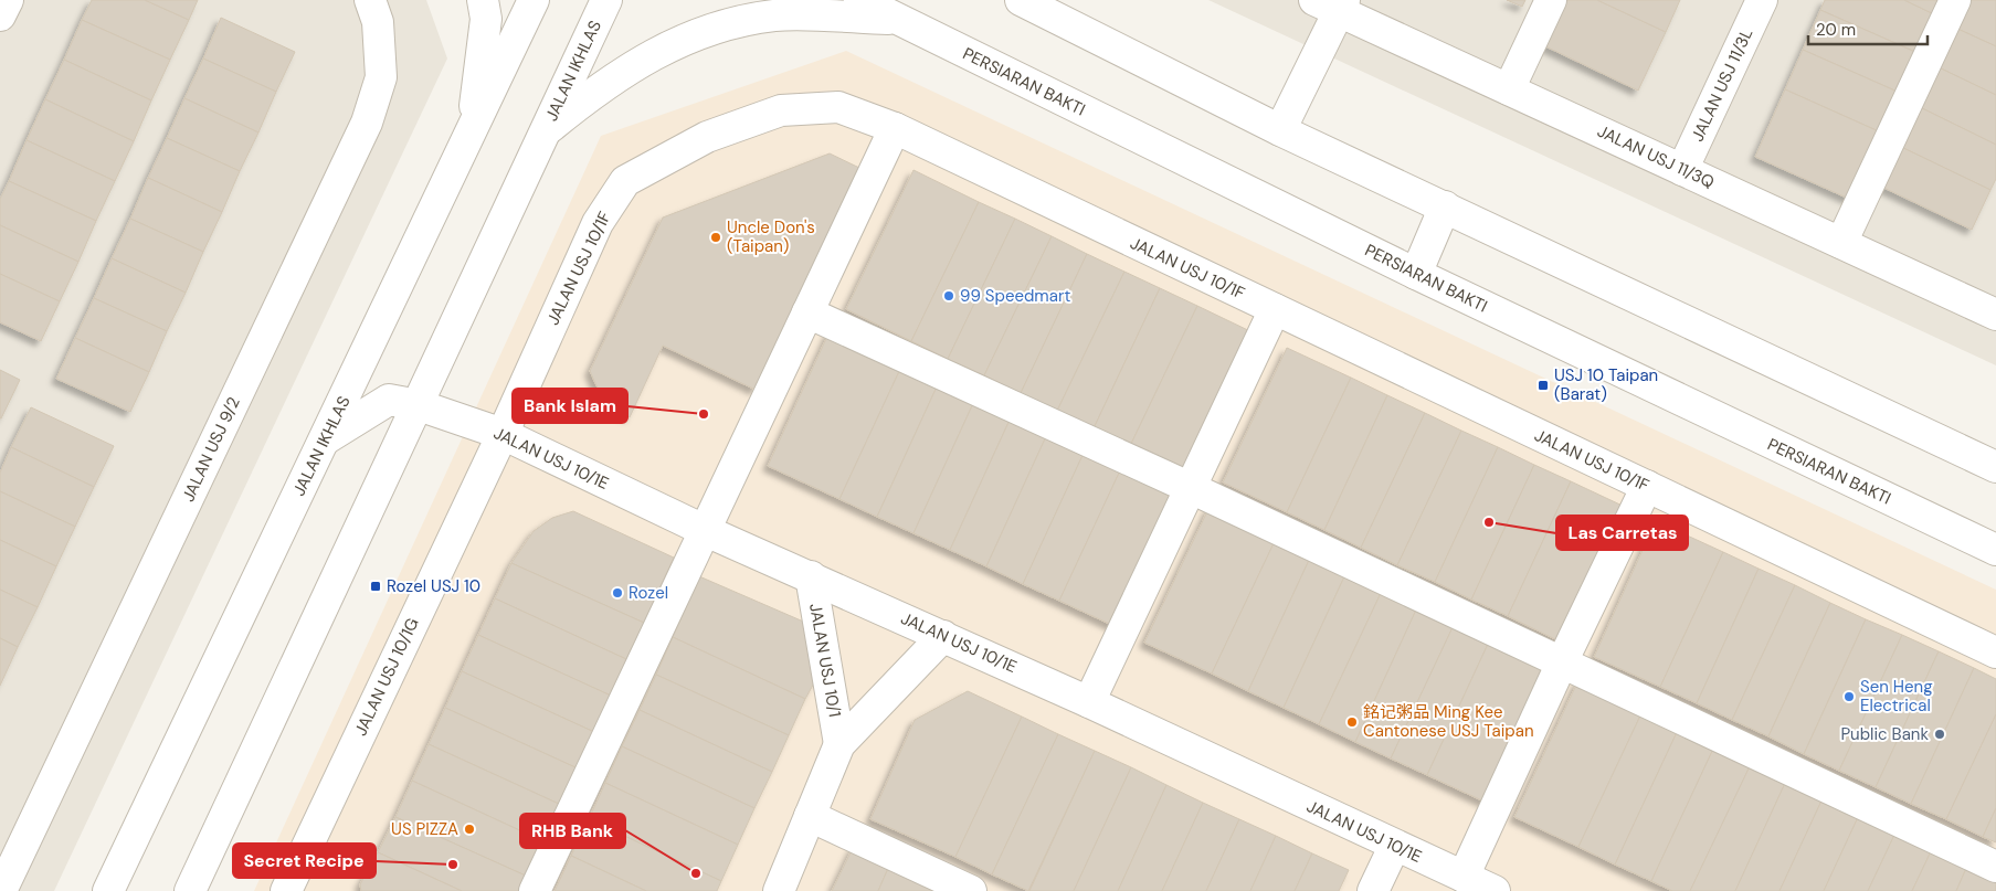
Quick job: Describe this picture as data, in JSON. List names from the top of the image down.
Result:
{
  "streets": {
    "street": [
      "JALAN IKHLAS",
      "PERSIARAN BAKTI",
      "JALAN USJ 11/3L",
      "JALAN USJ 11/3Q",
      "JALAN USJ 10/1F",
      "JALAN USJ 9/2",
      "JALAN USJ 10/1E",
      "JALAN USJ 10/1",
      "JALAN USJ 10/1G"
    ]
  },
  "crossings": [
    ["JALAN IKHLAS", "JALAN USJ 10/1E"],
    ["JALAN USJ 11/3L", "JALAN USJ 11/3Q"],
    ["JALAN USJ 10/1F", "JALAN USJ 10/1E"],
    ["JALAN USJ 10/1F", "JALAN USJ 10/1G"],
    ["JALAN USJ 10/1E", "JALAN USJ 10/1"],
    ["JALAN USJ 10/1E", "JALAN USJ 10/1G"]
  ],
  "places": {
    "other": [
      "Uncle Don's (Taipan)",
      "99 Speedmart",
      "Bank Islam",
      "Las Carretas",
      "Rozel",
      "Sen Heng Electrical",
      "銘记粥品 Ming Kee Cantonese USJ Taipan",
      "Public Bank",
      "US PIZZA",
      "Secret Recipe",
      "RHB Bank"
    ],
    "transit": ["USJ 10 Taipan (Barat)", "Rozel USJ 10"]
  },
  "scale_bar": "20 m"
}
